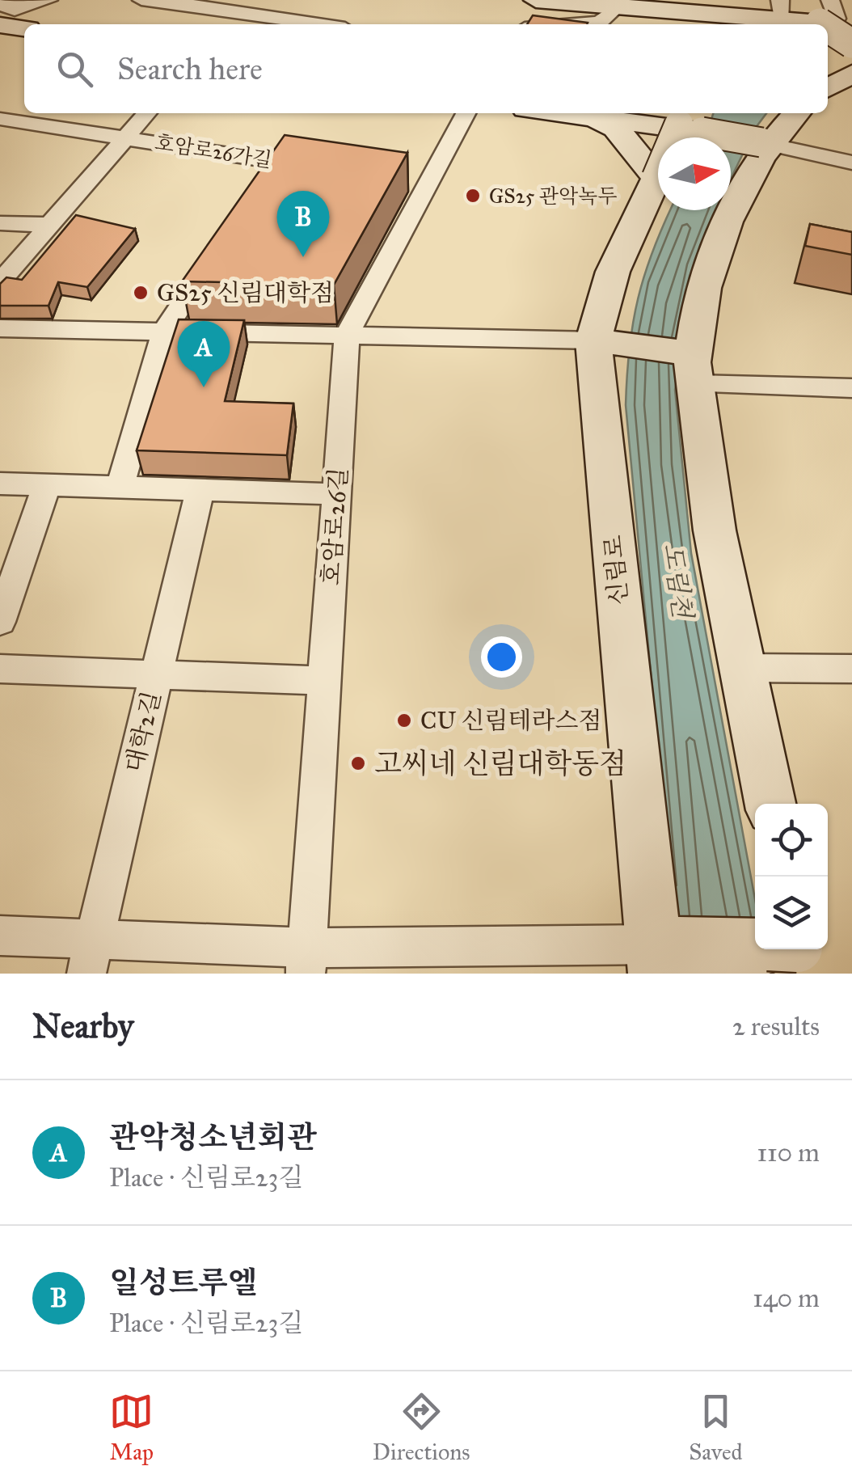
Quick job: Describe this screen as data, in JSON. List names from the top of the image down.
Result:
{
  "streets": {
    "main road": ["신림로"],
    "street": ["호암로26가길", "호암로26길", "대학2길"]
  },
  "water": ["도림천"],
  "places": [
    "GS25 관악녹두",
    "GS25 신림대학점",
    "CU 신림테라스점",
    "고씨네 신림대학동점"
  ],
  "north": "right",
  "page": {
    "search": "Search here",
    "pins": ["B", "A"],
    "heading": ["Nearby", "2 results"],
    "list": [
      {
        "mark": "A",
        "name": "관악청소년회관",
        "note": "Place · 신림로23길",
        "value": "110 m"
      },
      {
        "mark": "B",
        "name": "일성트루엘",
        "note": "Place · 신림로23길",
        "value": "140 m"
      }
    ],
    "nav": ["Map", "Directions", "Saved"]
  }
}
